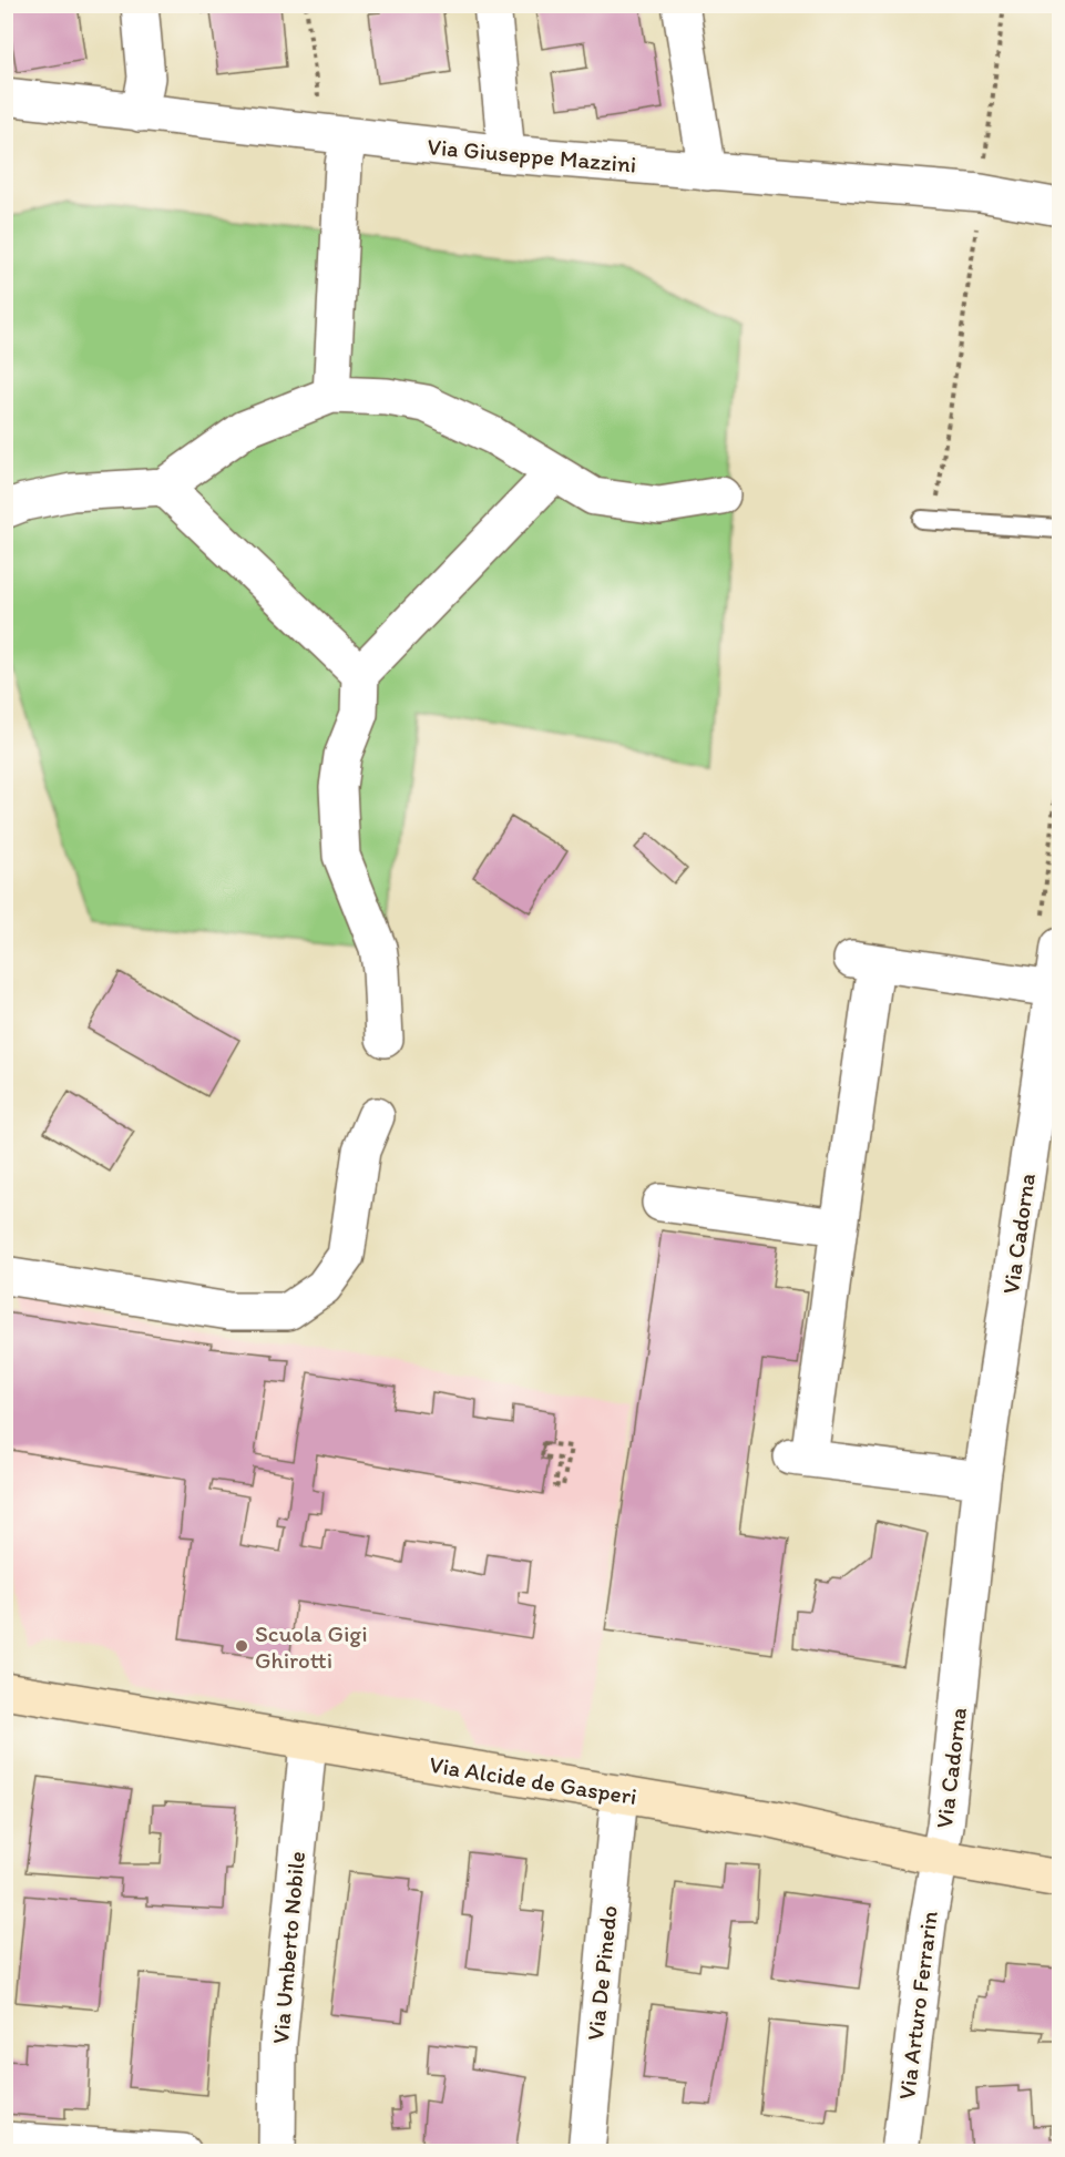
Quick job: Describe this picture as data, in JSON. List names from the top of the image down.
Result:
{
  "streets": {
    "street": [
      "Via Giuseppe Mazzini",
      "Via Cadorna",
      "Via Alcide de Gasperi",
      "Via Umberto Nobile",
      "Via De Pinedo",
      "Via Arturo Ferrarin"
    ]
  },
  "crossings": [
    ["Via Cadorna", "Via Alcide de Gasperi"],
    ["Via Cadorna", "Via Arturo Ferrarin"],
    ["Via Alcide de Gasperi", "Via Umberto Nobile"],
    ["Via Alcide de Gasperi", "Via De Pinedo"],
    ["Via Alcide de Gasperi", "Via Arturo Ferrarin"]
  ],
  "places": ["Scuola Gigi Ghirotti"]
}
